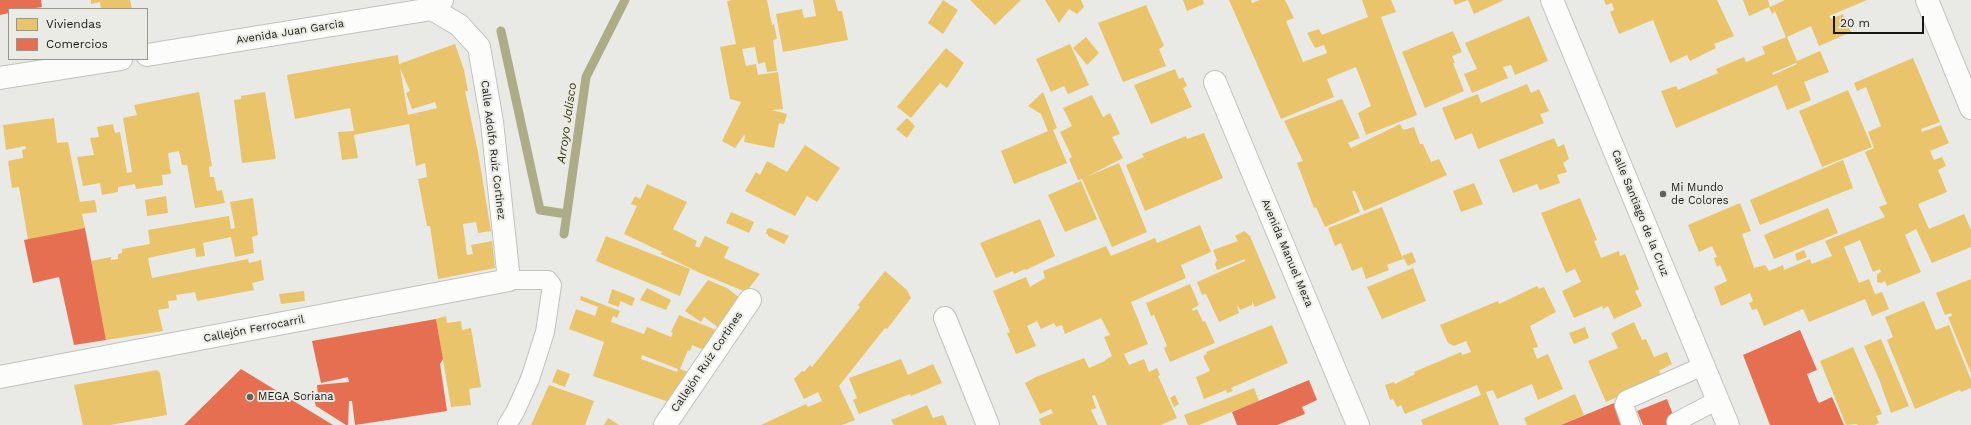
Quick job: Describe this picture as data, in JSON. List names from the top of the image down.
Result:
{
  "streets": {
    "street": [
      "Avenida Juan Garcia",
      "Calle Adolfo Ruíz Cortinez",
      "Calle Santiago de la Cruz",
      "Avenida Manuel Meza",
      "Callejón Ferrocarril",
      "Callejón Ruíz Cortines"
    ]
  },
  "crossings": [
    ["Avenida Juan Garcia", "Calle Adolfo Ruíz Cortinez"],
    ["Calle Adolfo Ruíz Cortinez", "Callejón Ferrocarril"]
  ],
  "water": ["Arroyo Jalisco"],
  "places": ["Mi Mundo de Colores", "MEGA Soriana"],
  "legend": ["Viviendas", "Comercios"],
  "scale_bar": "20 m"
}
